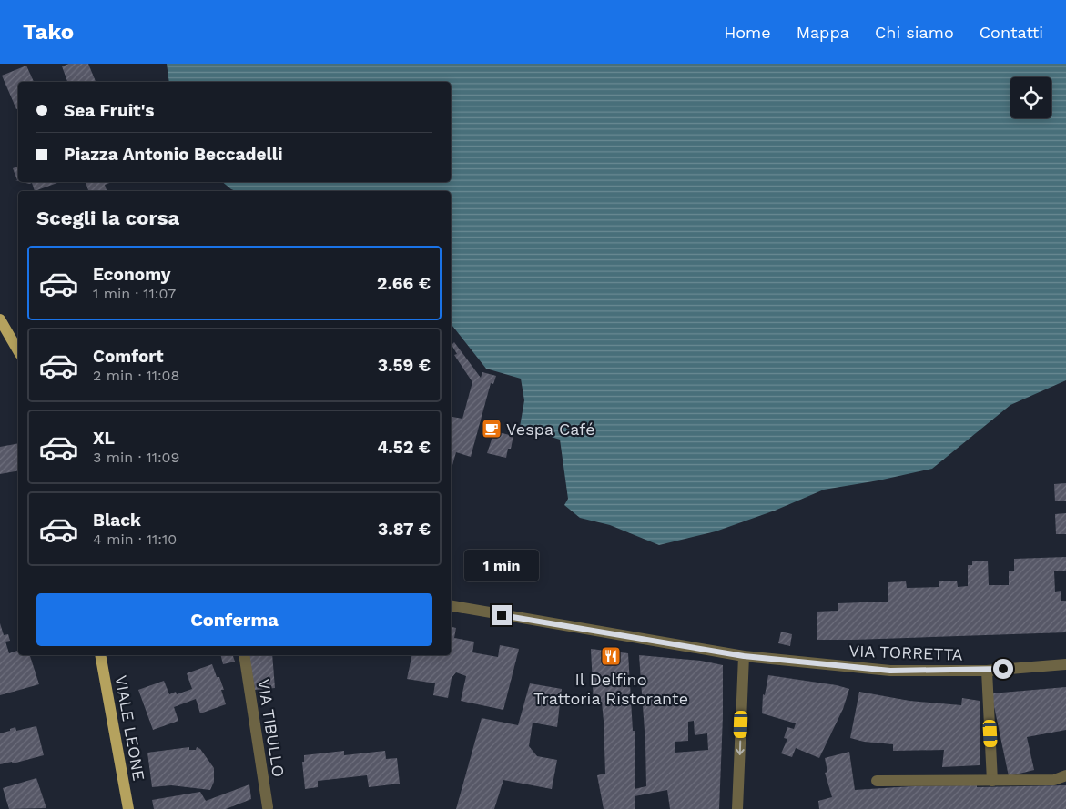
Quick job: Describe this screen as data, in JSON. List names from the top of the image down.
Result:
{
  "streets": {
    "main road": ["VIALE LEONE"],
    "street": ["VIA TORRETTA", "VIA TIBULLO"]
  },
  "places": {
    "cafe": ["Vespa Café"],
    "restaurant": ["Il Delfino Trattoria Ristorante"]
  },
  "page": {
    "header": "Tako",
    "nav": [
      "Home",
      "Mappa",
      "Chi siamo",
      "Contatti"
    ],
    "banner": ["Sea Fruit's", "Piazza Antonio Beccadelli"],
    "heading": "Scegli la corsa",
    "list": [
      {
        "name": "Economy",
        "note": "1 min · 11:07",
        "value": "2.66 €"
      },
      {
        "name": "Comfort",
        "note": "2 min · 11:08",
        "value": "3.59 €"
      },
      {
        "name": "XL",
        "note": "3 min · 11:09",
        "value": "4.52 €"
      },
      {
        "name": "Black",
        "note": "4 min · 11:10",
        "value": "3.87 €"
      }
    ],
    "bubble": "1 min",
    "buttons": "Conferma"
  }
}
